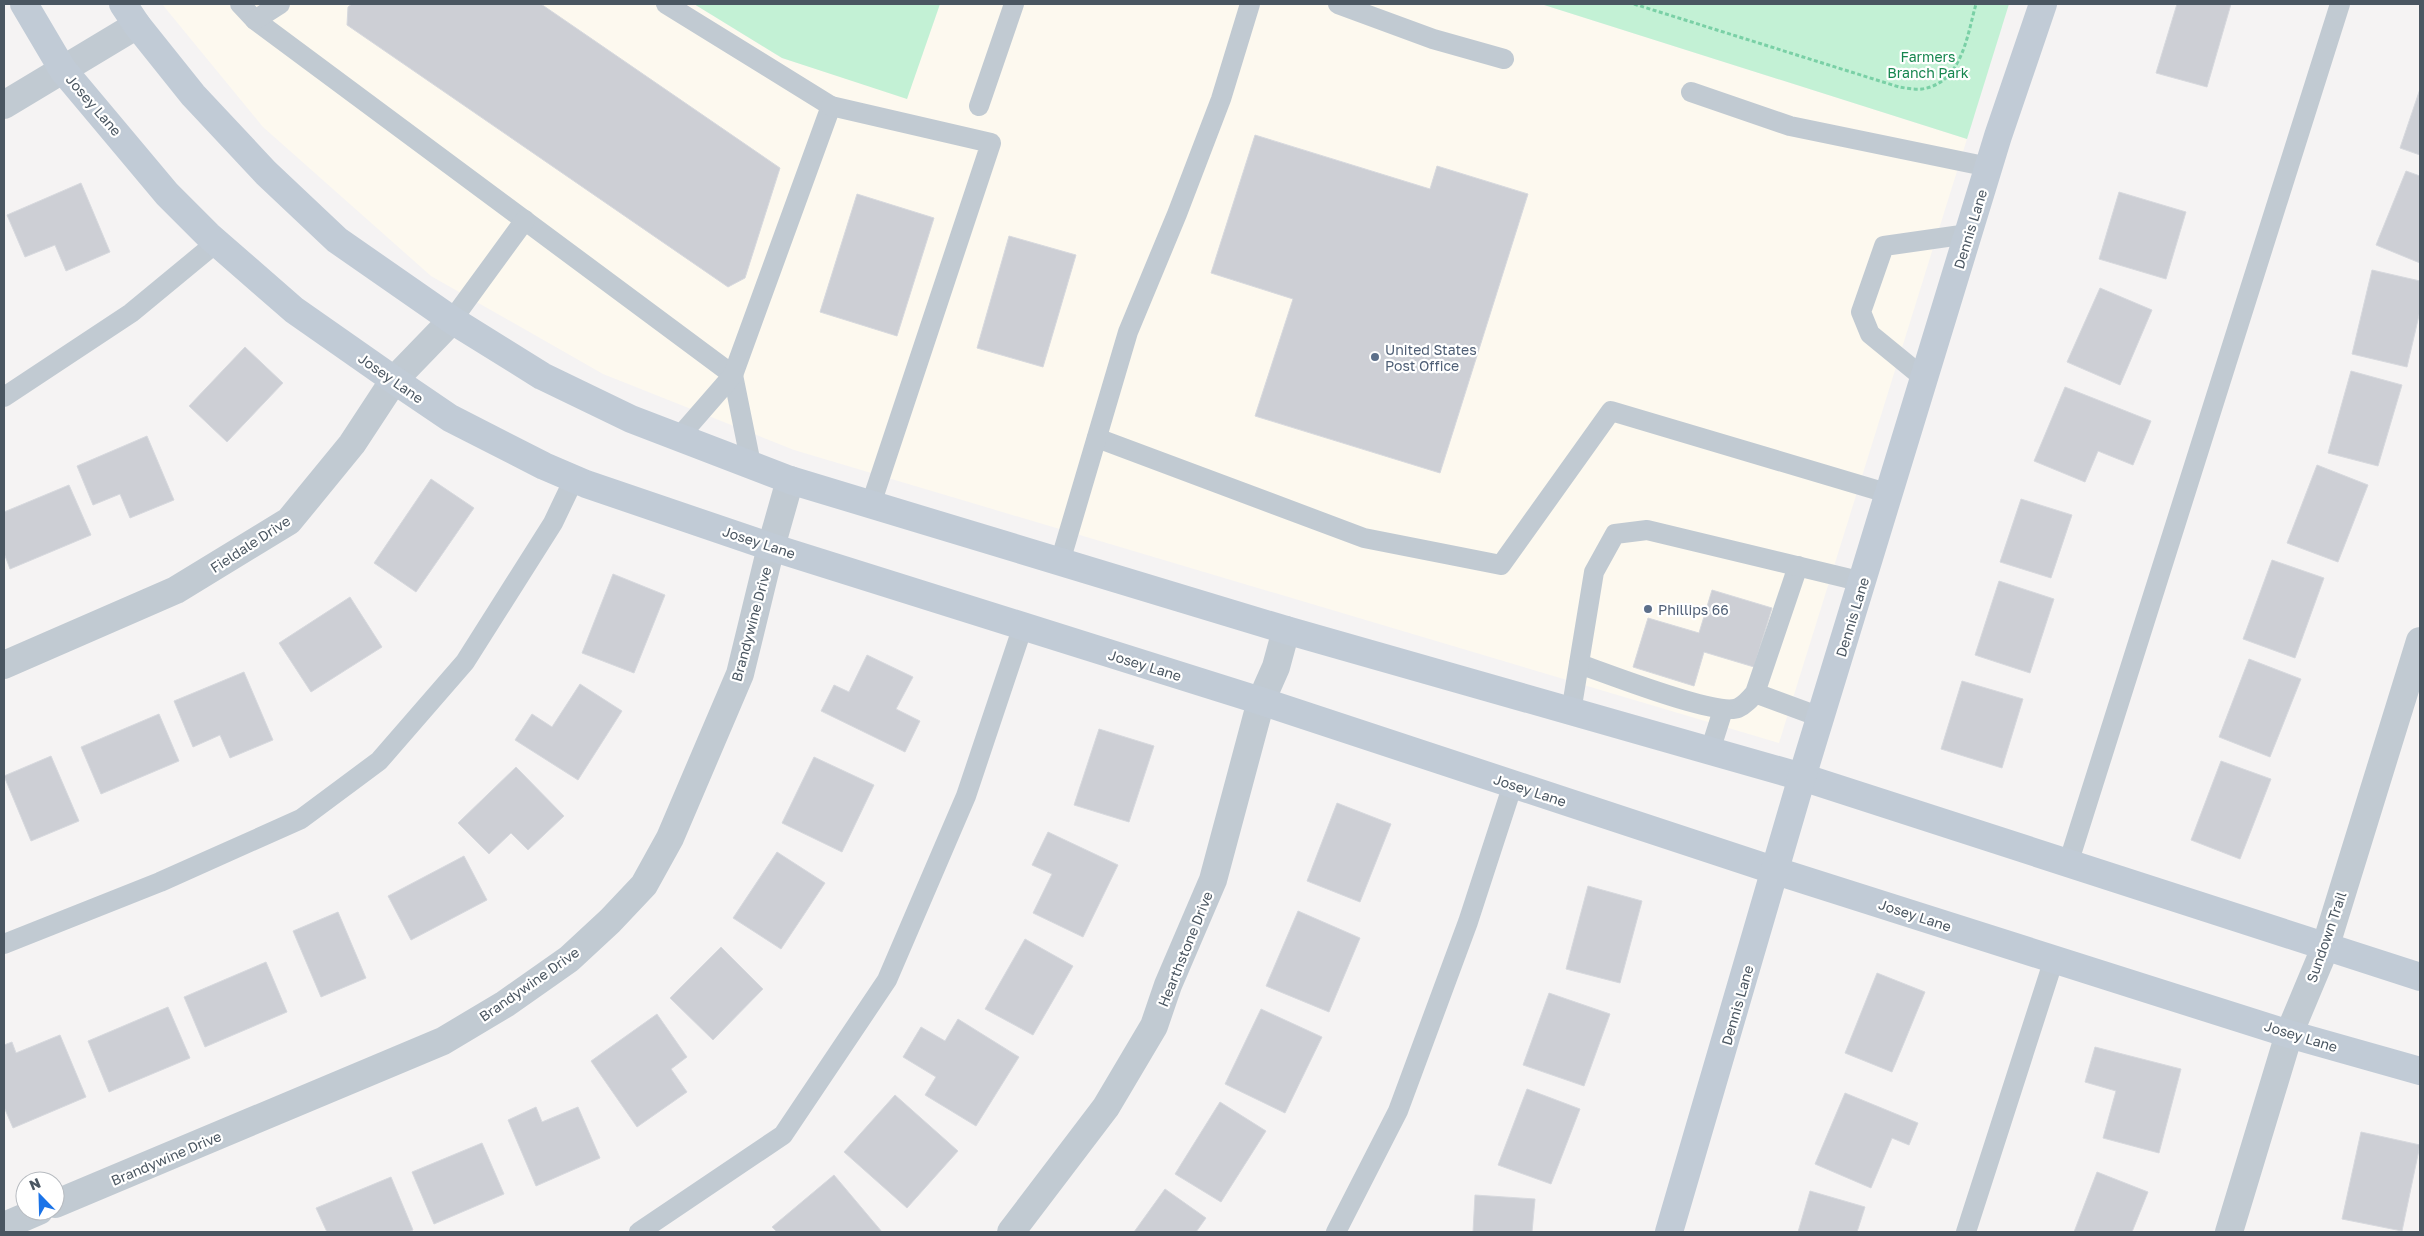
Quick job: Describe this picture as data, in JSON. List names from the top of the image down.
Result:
{
  "streets": {
    "main road": ["Josey Lane", "Dennis Lane"],
    "street": [
      "Fieldale Drive",
      "Brandywine Drive",
      "Sundown Trail",
      "Hearthstone Drive"
    ]
  },
  "crossings": [
    ["Josey Lane", "Dennis Lane"],
    ["Josey Lane", "Fieldale Drive"],
    ["Josey Lane", "Brandywine Drive"],
    ["Josey Lane", "Sundown Trail"],
    ["Josey Lane", "Hearthstone Drive"]
  ],
  "parks": ["Farmers Branch Park"],
  "places": ["United States Post Office", "Phillips 66"],
  "north": "top left"
}
